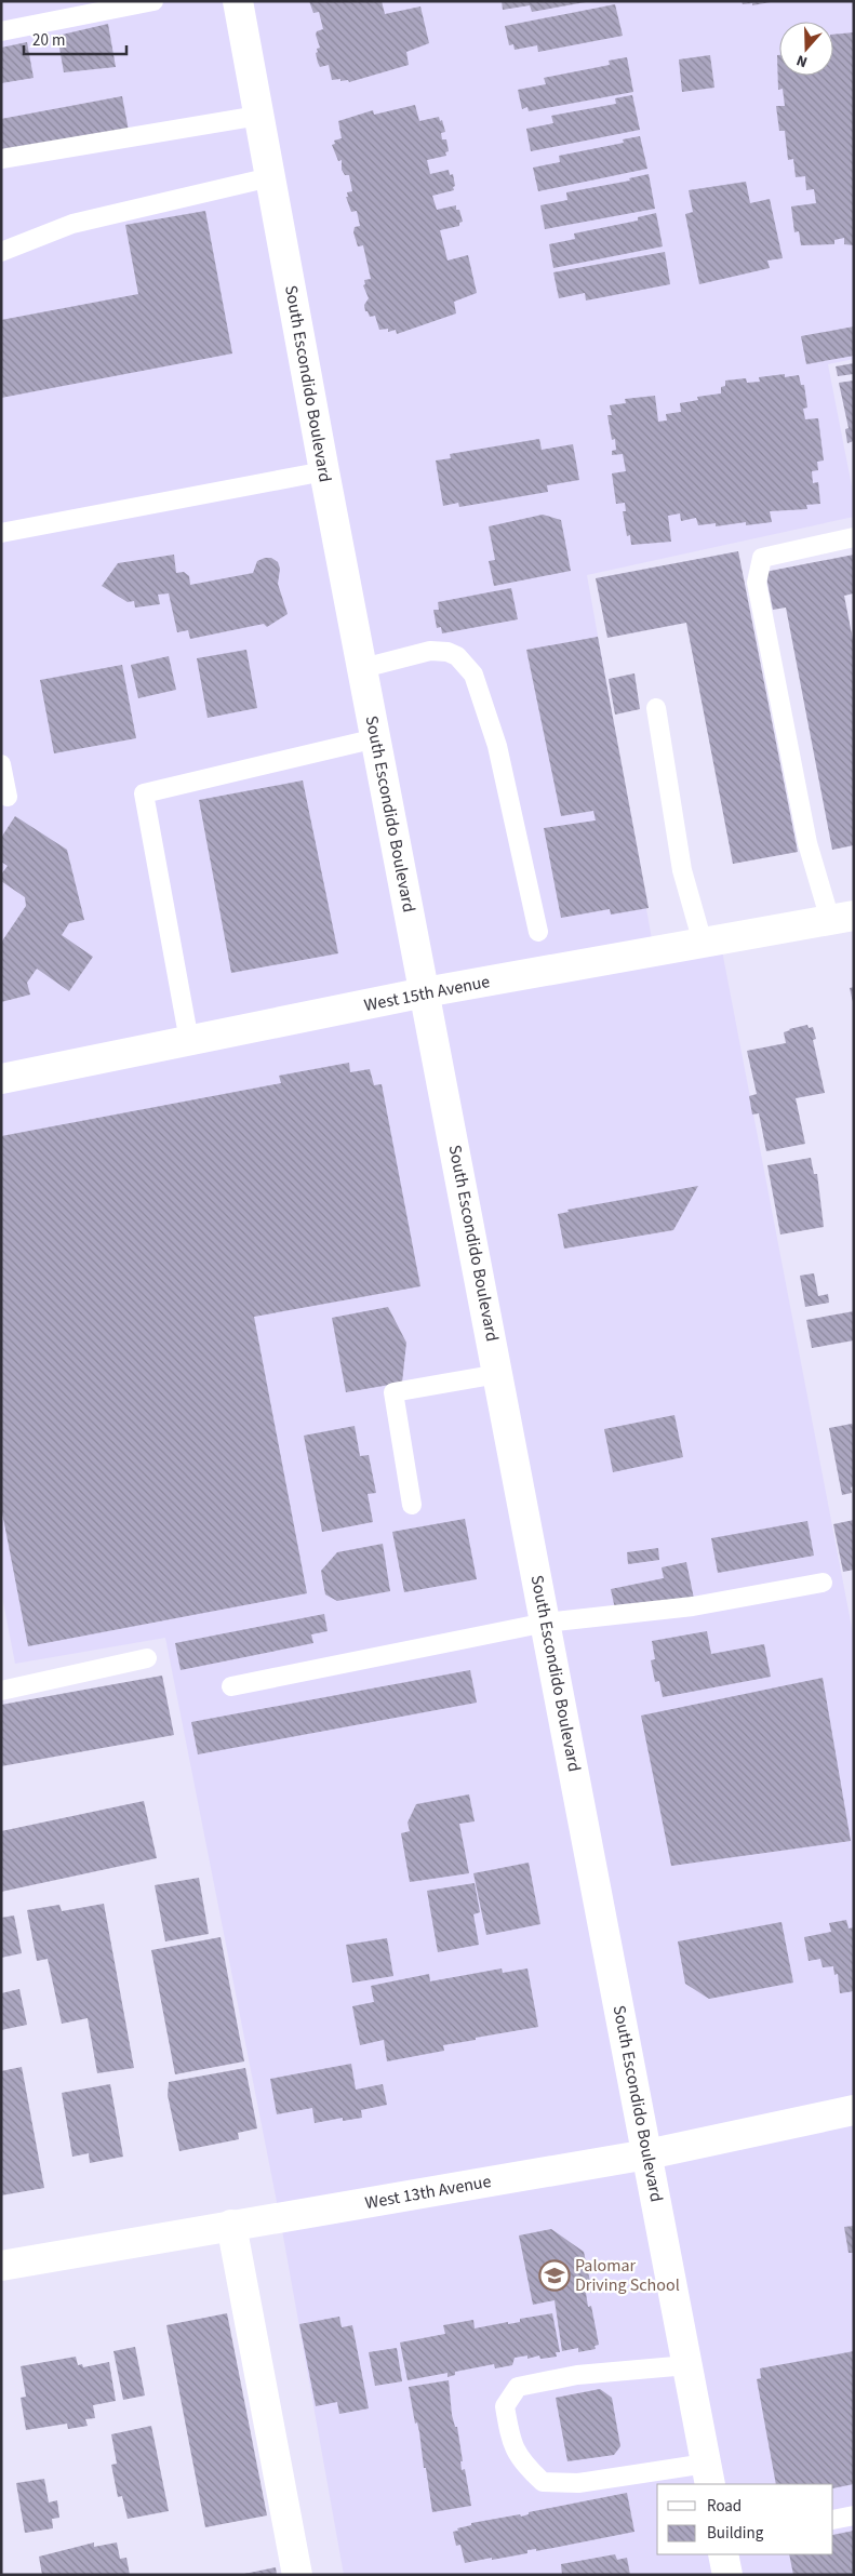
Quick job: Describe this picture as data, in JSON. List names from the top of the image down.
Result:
{
  "streets": {
    "main road": ["South Escondido Boulevard", "West 15th Avenue", "West 13th Avenue"]
  },
  "crossings": [
    ["South Escondido Boulevard", "West 15th Avenue"],
    ["South Escondido Boulevard", "West 13th Avenue"]
  ],
  "places": {
    "school or university": ["Palomar Driving School"]
  },
  "legend": ["Road", "Building"],
  "scale_bar": "20 m",
  "north": "bottom"
}
